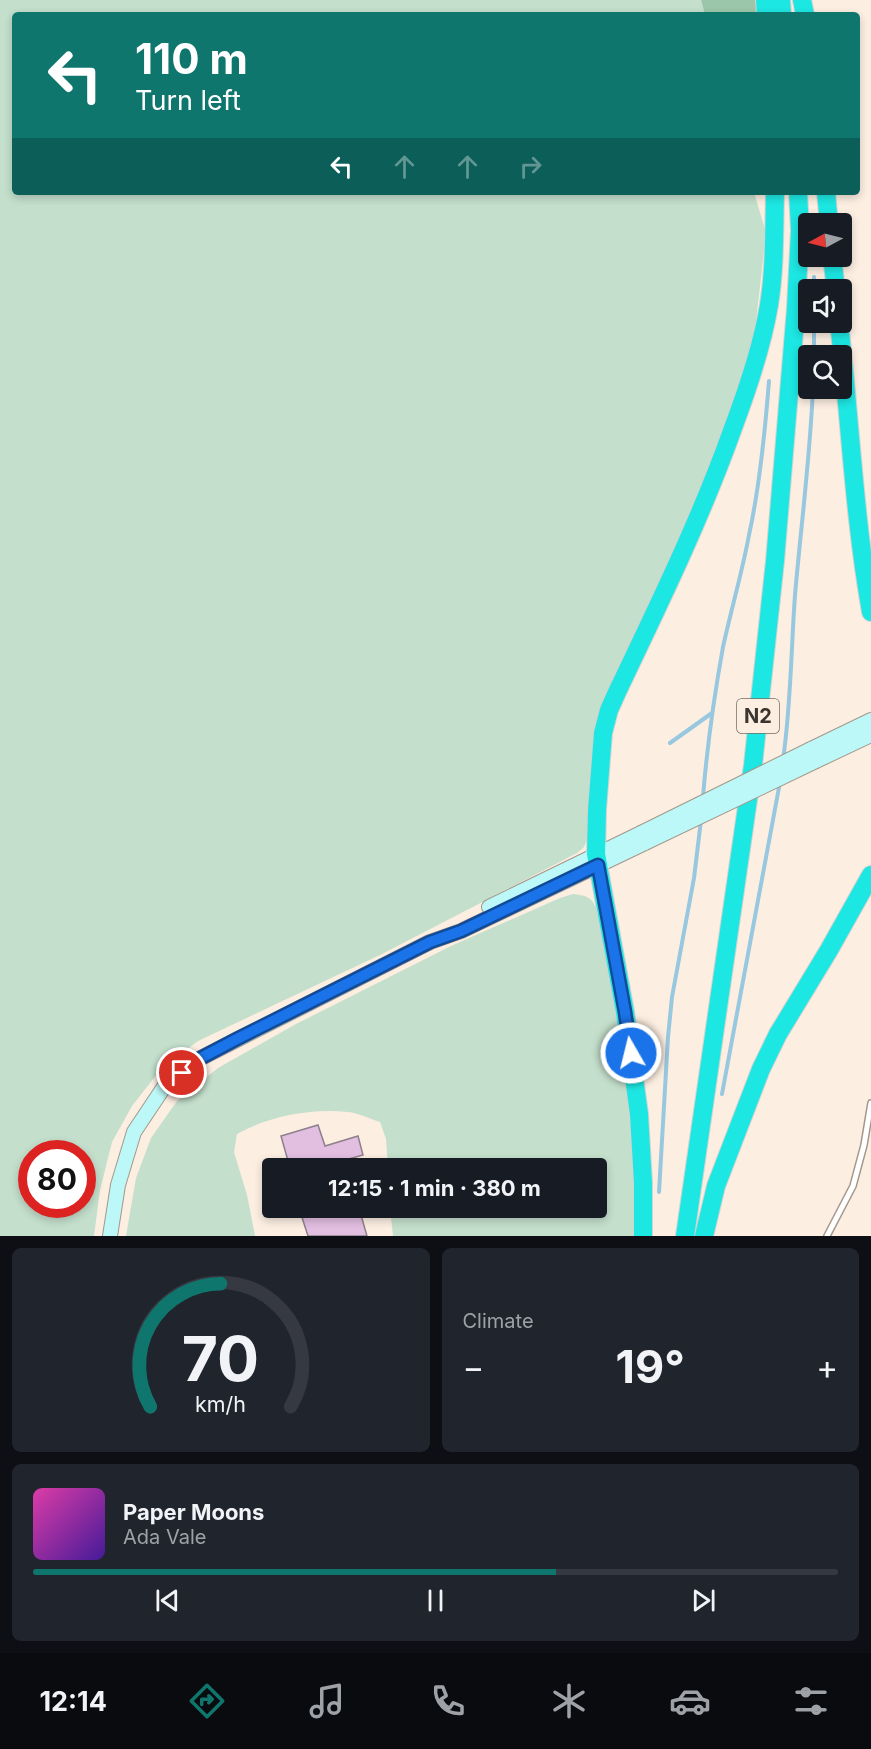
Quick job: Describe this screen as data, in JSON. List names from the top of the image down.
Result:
{
  "streets": {
    "highway": ["N2"]
  },
  "north": "left",
  "page": {
    "turn": ["110 m", "Turn left"],
    "limit": "80",
    "trip": "12:15 · 1 min · 380 m",
    "tile": "Climate",
    "heat": ["−", "19°", "+"],
    "song": ["Paper Moons", "Ada Vale"],
    "tabs": "12:14",
    "gauge": ["70", "km/h"]
  }
}
